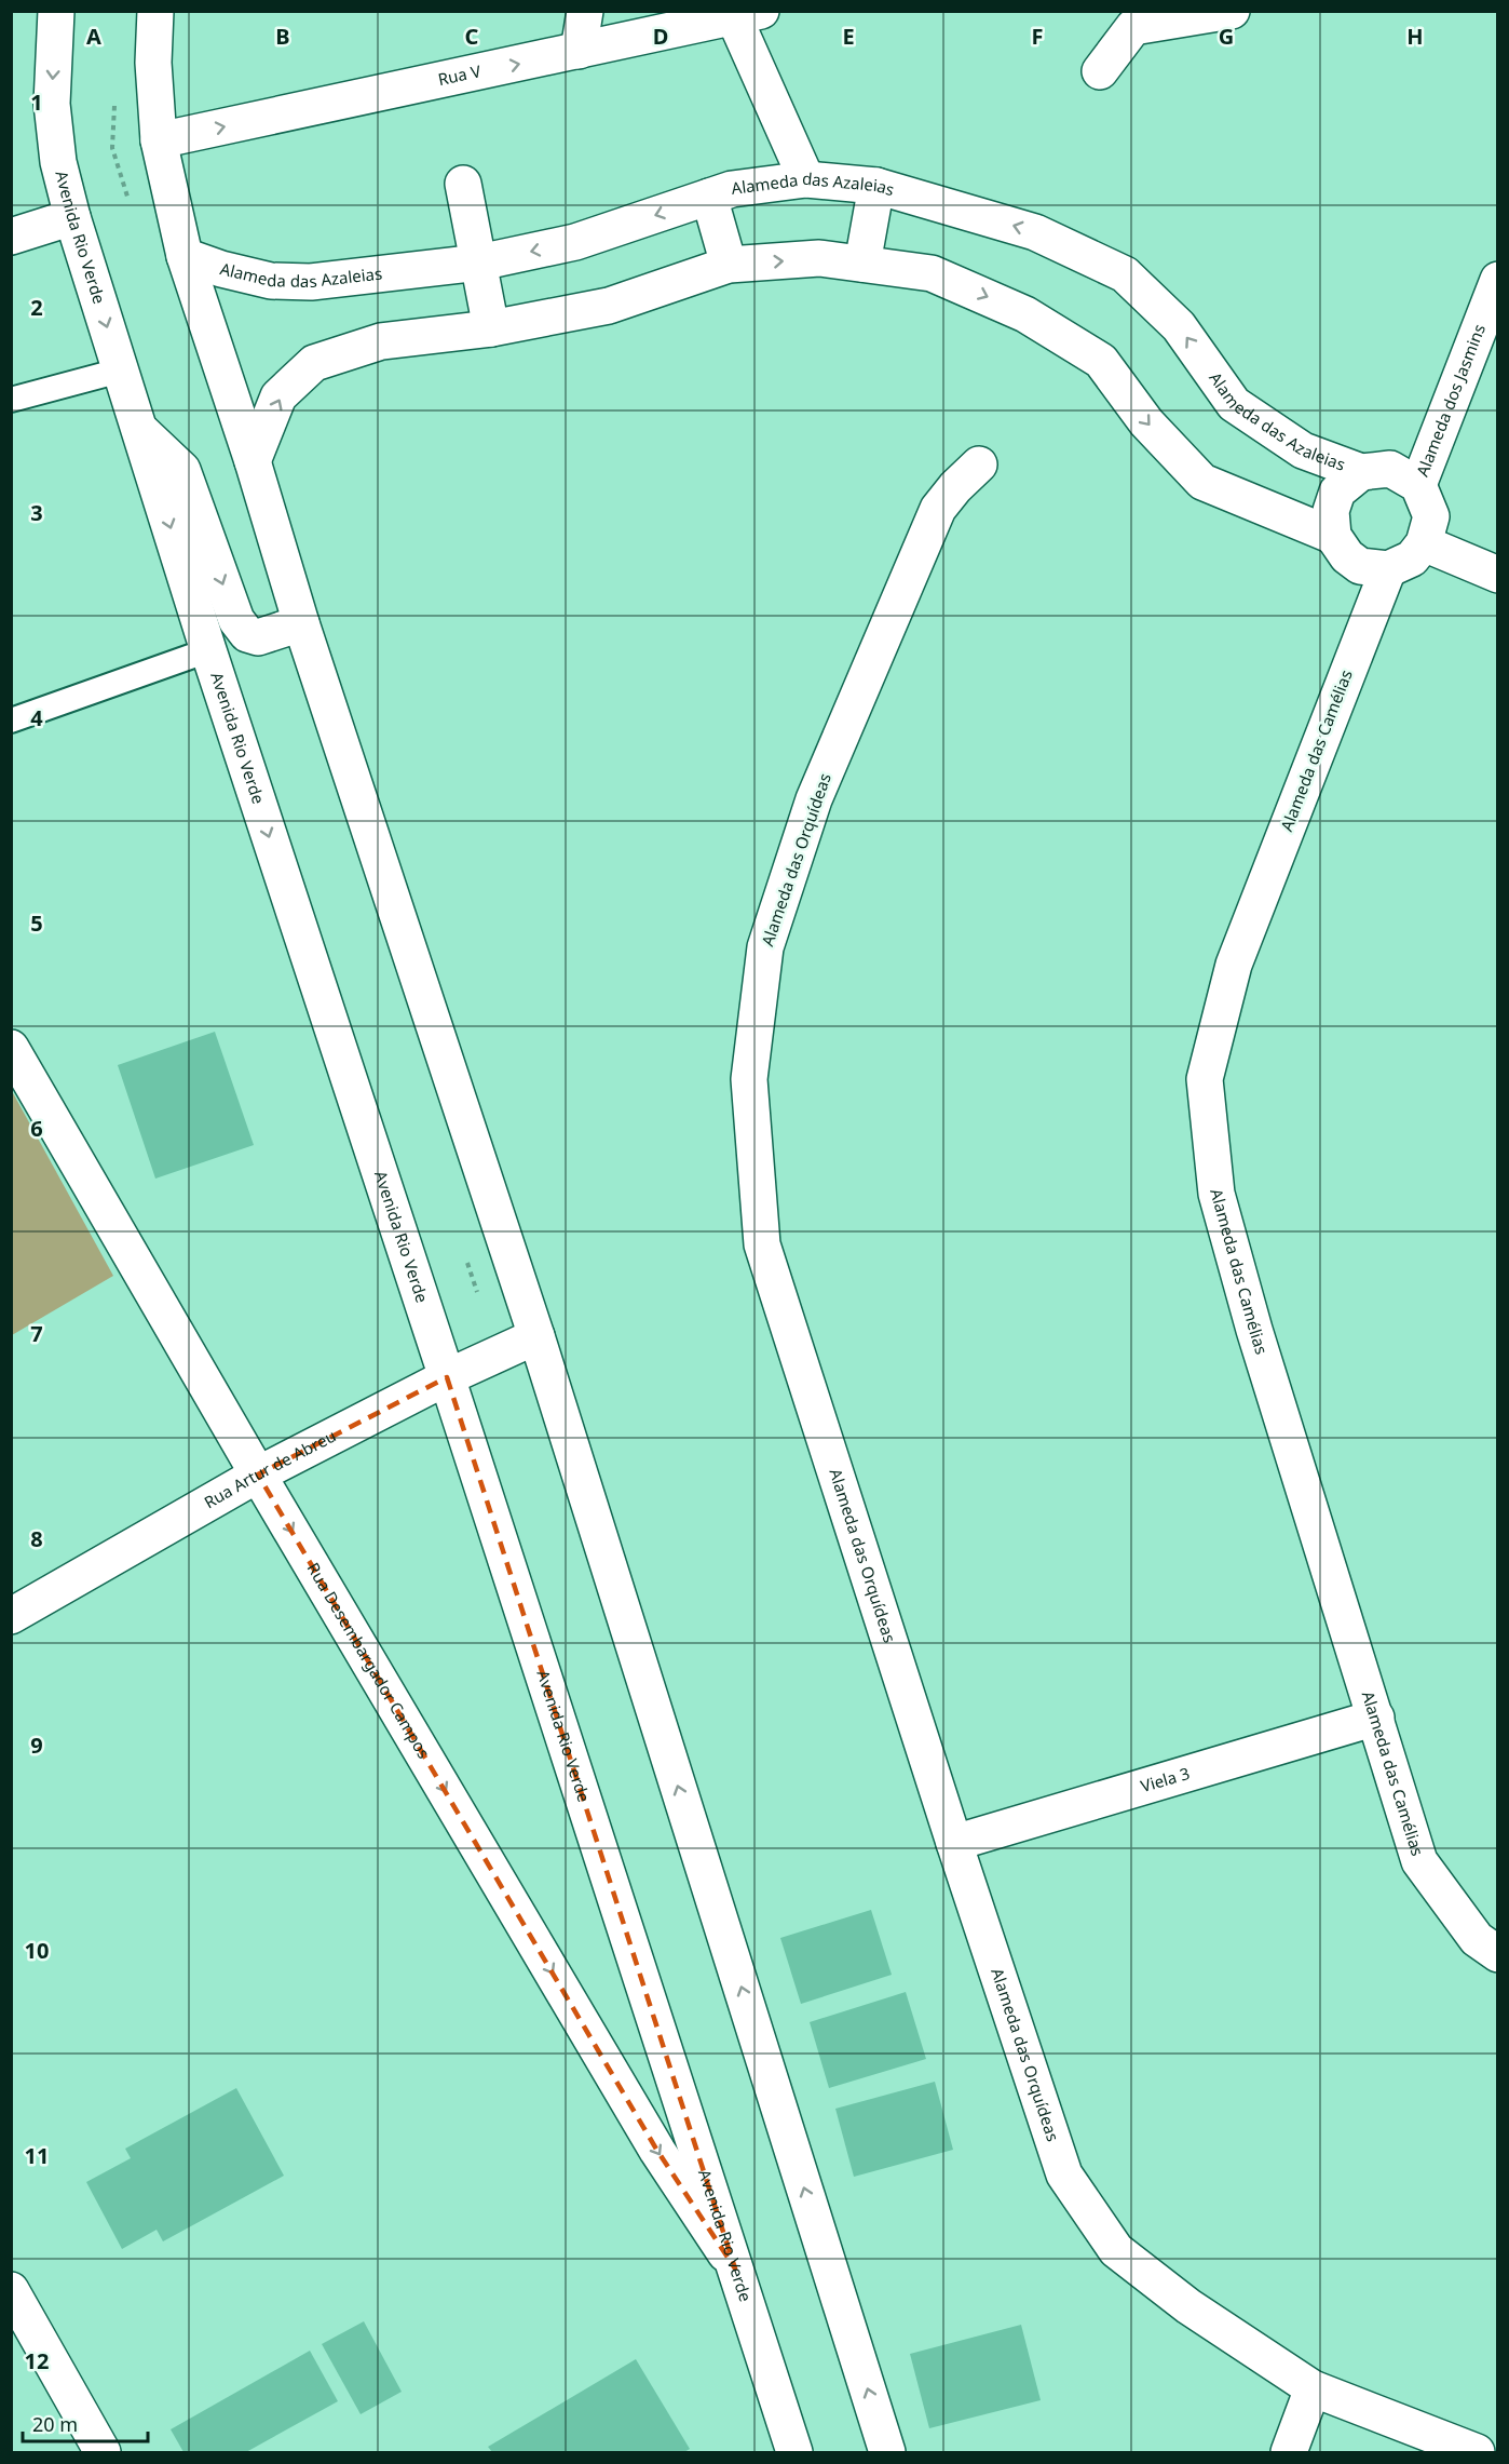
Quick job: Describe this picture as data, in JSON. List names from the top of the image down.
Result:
{
  "streets": {
    "street": [
      "Rua V",
      "Alameda das Azaleias",
      "Avenida Rio Verde",
      "Alameda dos Jasmins",
      "Alameda das Camélias",
      "Alameda das Orquídeas",
      "Rua Artur de Abreu",
      "Rua Desembargador Campos",
      "Viela 3"
    ]
  },
  "crossings": [
    ["Alameda das Azaleias", "Alameda dos Jasmins"],
    ["Alameda das Azaleias", "Alameda das Camélias"],
    ["Avenida Rio Verde", "Rua Artur de Abreu"],
    ["Avenida Rio Verde", "Rua Desembargador Campos"],
    ["Alameda dos Jasmins", "Alameda das Camélias"],
    ["Alameda das Camélias", "Viela 3"],
    ["Alameda das Orquídeas", "Viela 3"],
    ["Rua Artur de Abreu", "Rua Desembargador Campos"]
  ],
  "scale_bar": "20 m",
  "grid": {
    "columns": [
      "A",
      "B",
      "C",
      "D",
      "E",
      "F",
      "G",
      "H"
    ],
    "rows": [
      "1",
      "2",
      "3",
      "4",
      "5",
      "6",
      "7",
      "8",
      "9",
      "10",
      "11",
      "12"
    ]
  }
}
